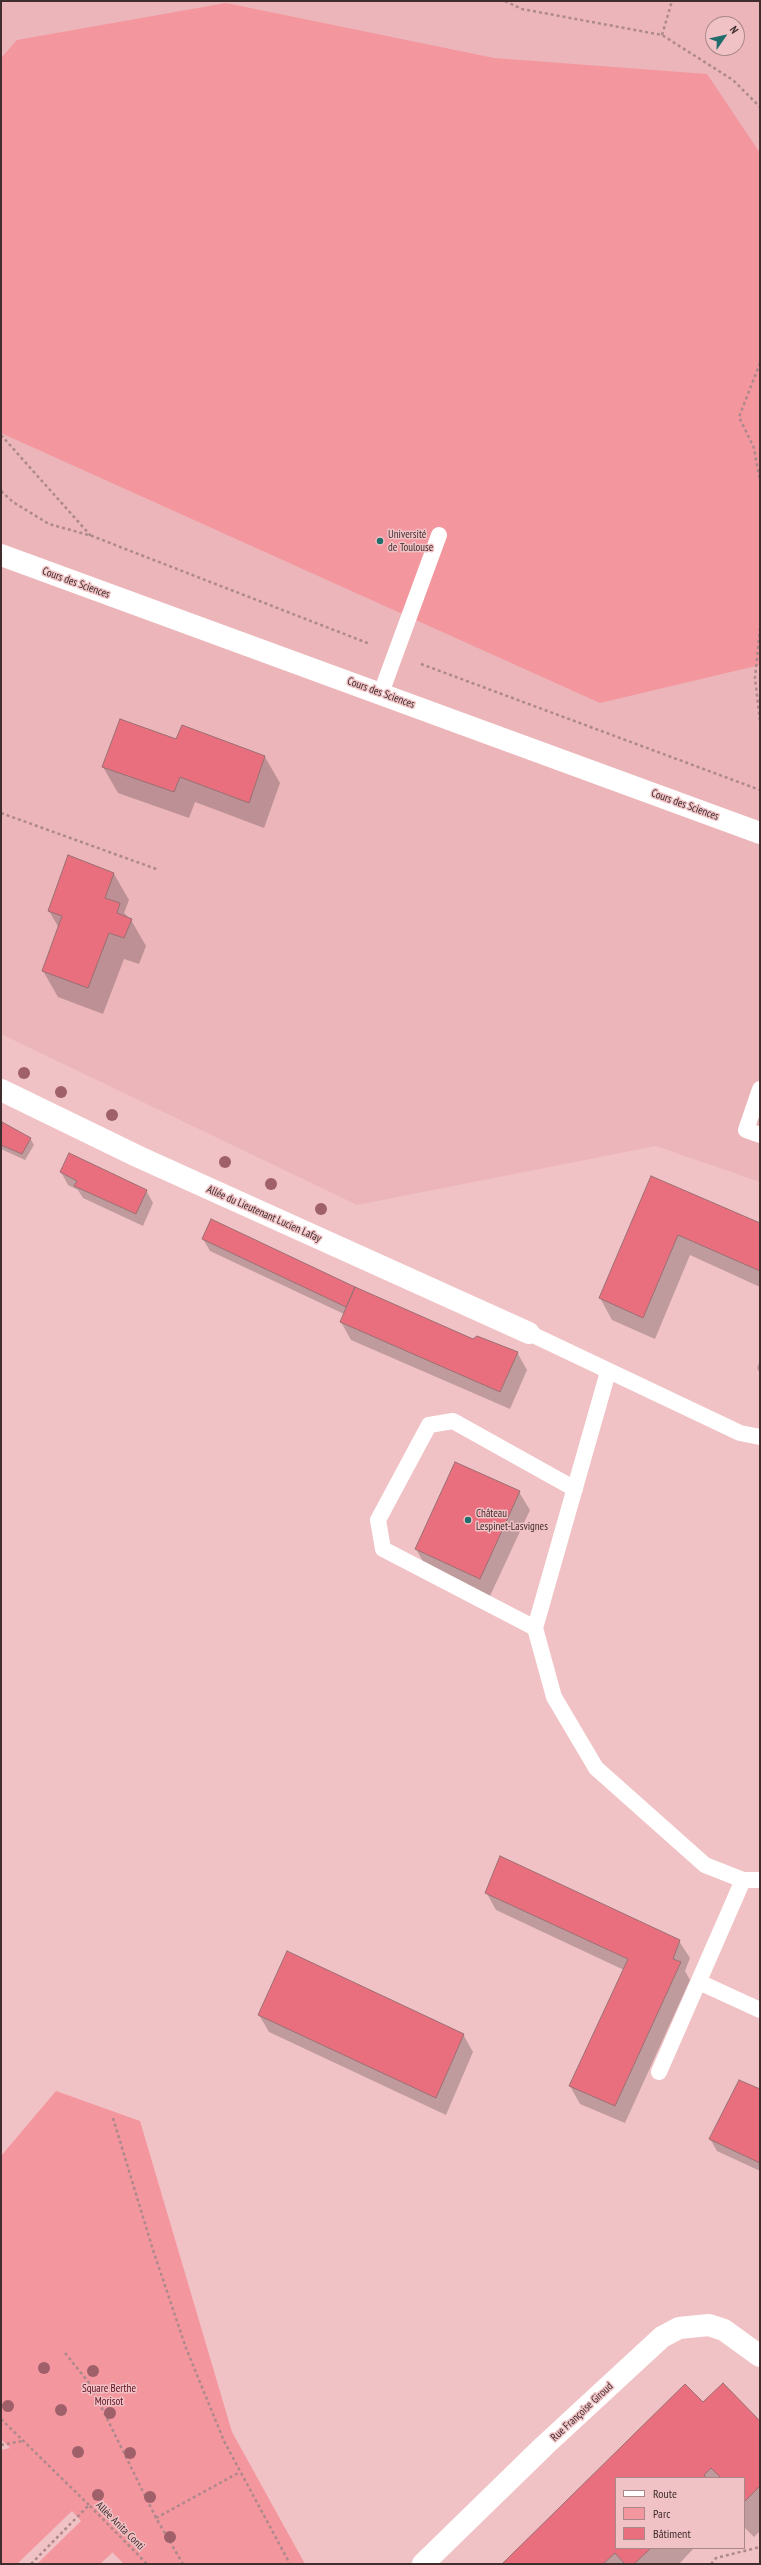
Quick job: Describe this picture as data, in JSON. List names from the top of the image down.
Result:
{
  "streets": {
    "street": ["Cours des Sciences", "Allée du Lieutenant Lucien Lafay", "Rue Françoise Giroud"],
    "path": ["Allée Anita Conti"]
  },
  "parks": ["Square Berthe Morisot"],
  "places": ["Université de Toulouse", "Château Lespinet-Lasvignes"],
  "legend": ["Route", "Parc", "Bâtiment"],
  "north": "top right"
}
